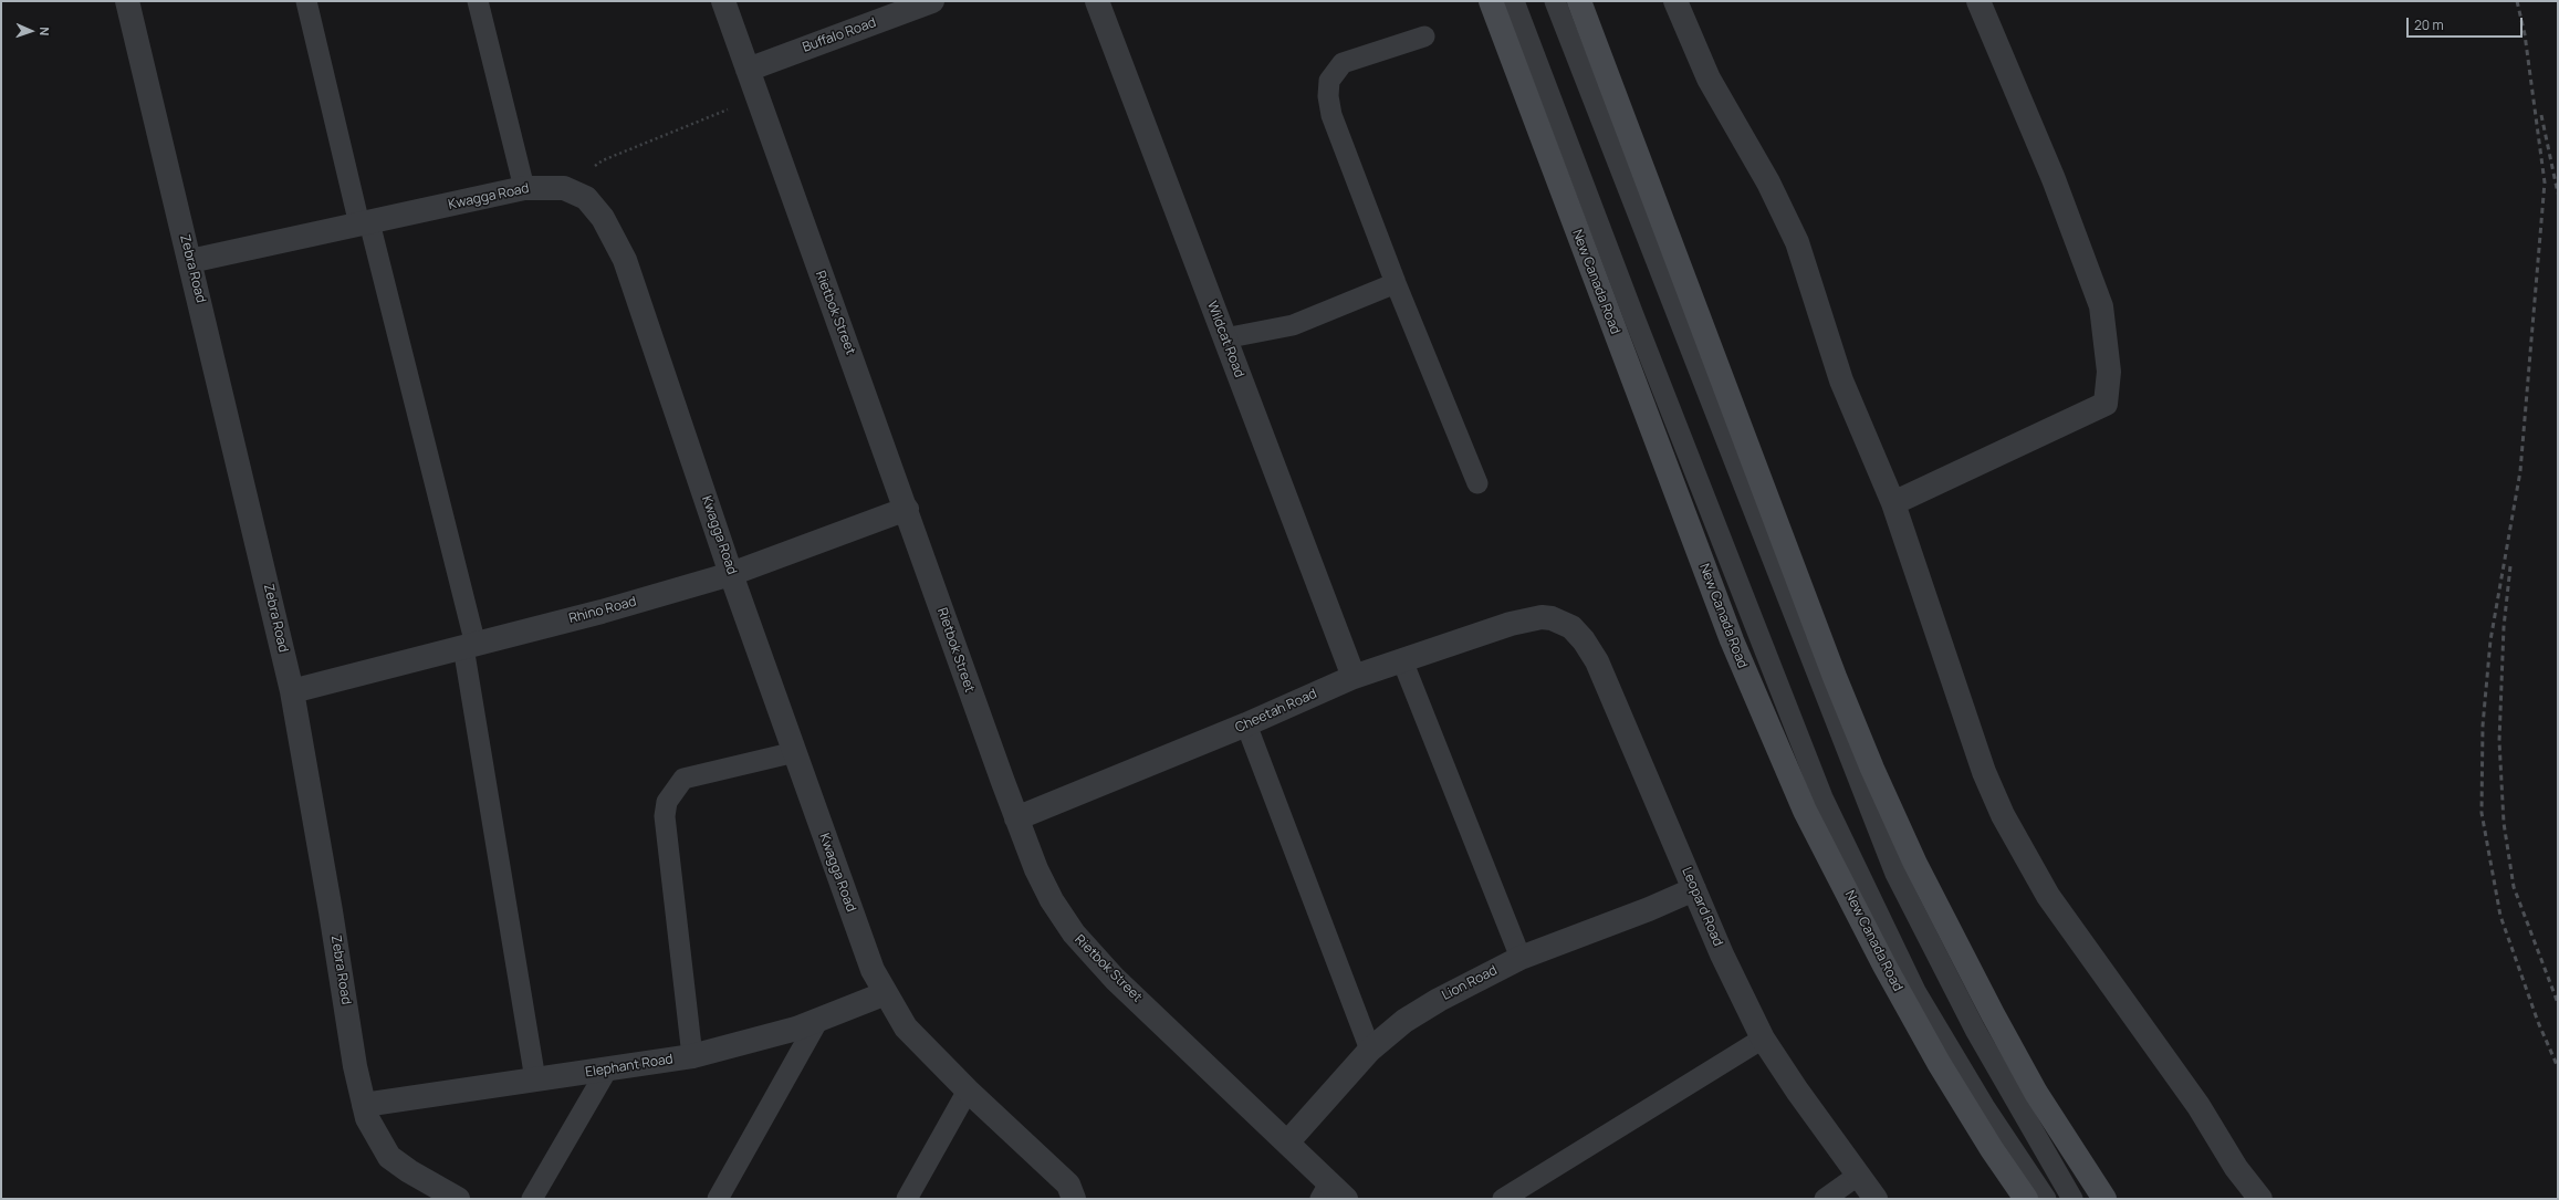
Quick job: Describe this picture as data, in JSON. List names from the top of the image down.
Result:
{
  "streets": {
    "main road": ["New Canada Road"],
    "street": [
      "Buffalo Road",
      "Kwagga Road",
      "Zebra Road",
      "Rietbok Street",
      "Wildcat Road",
      "Rhino Road",
      "Cheetah Road",
      "Leopard Road",
      "Lion Road",
      "Elephant Road"
    ]
  },
  "crossings": [
    ["Buffalo Road", "Rietbok Street"],
    ["Kwagga Road", "Zebra Road"],
    ["Kwagga Road", "Rhino Road"],
    ["Kwagga Road", "Elephant Road"],
    ["Zebra Road", "Rhino Road"],
    ["Zebra Road", "Elephant Road"],
    ["Rietbok Street", "Rhino Road"],
    ["Rietbok Street", "Cheetah Road"],
    ["Rietbok Street", "Lion Road"],
    ["Wildcat Road", "Cheetah Road"],
    ["Cheetah Road", "Leopard Road"],
    ["Leopard Road", "Lion Road"]
  ],
  "scale_bar": "20 m",
  "north": "right"
}
